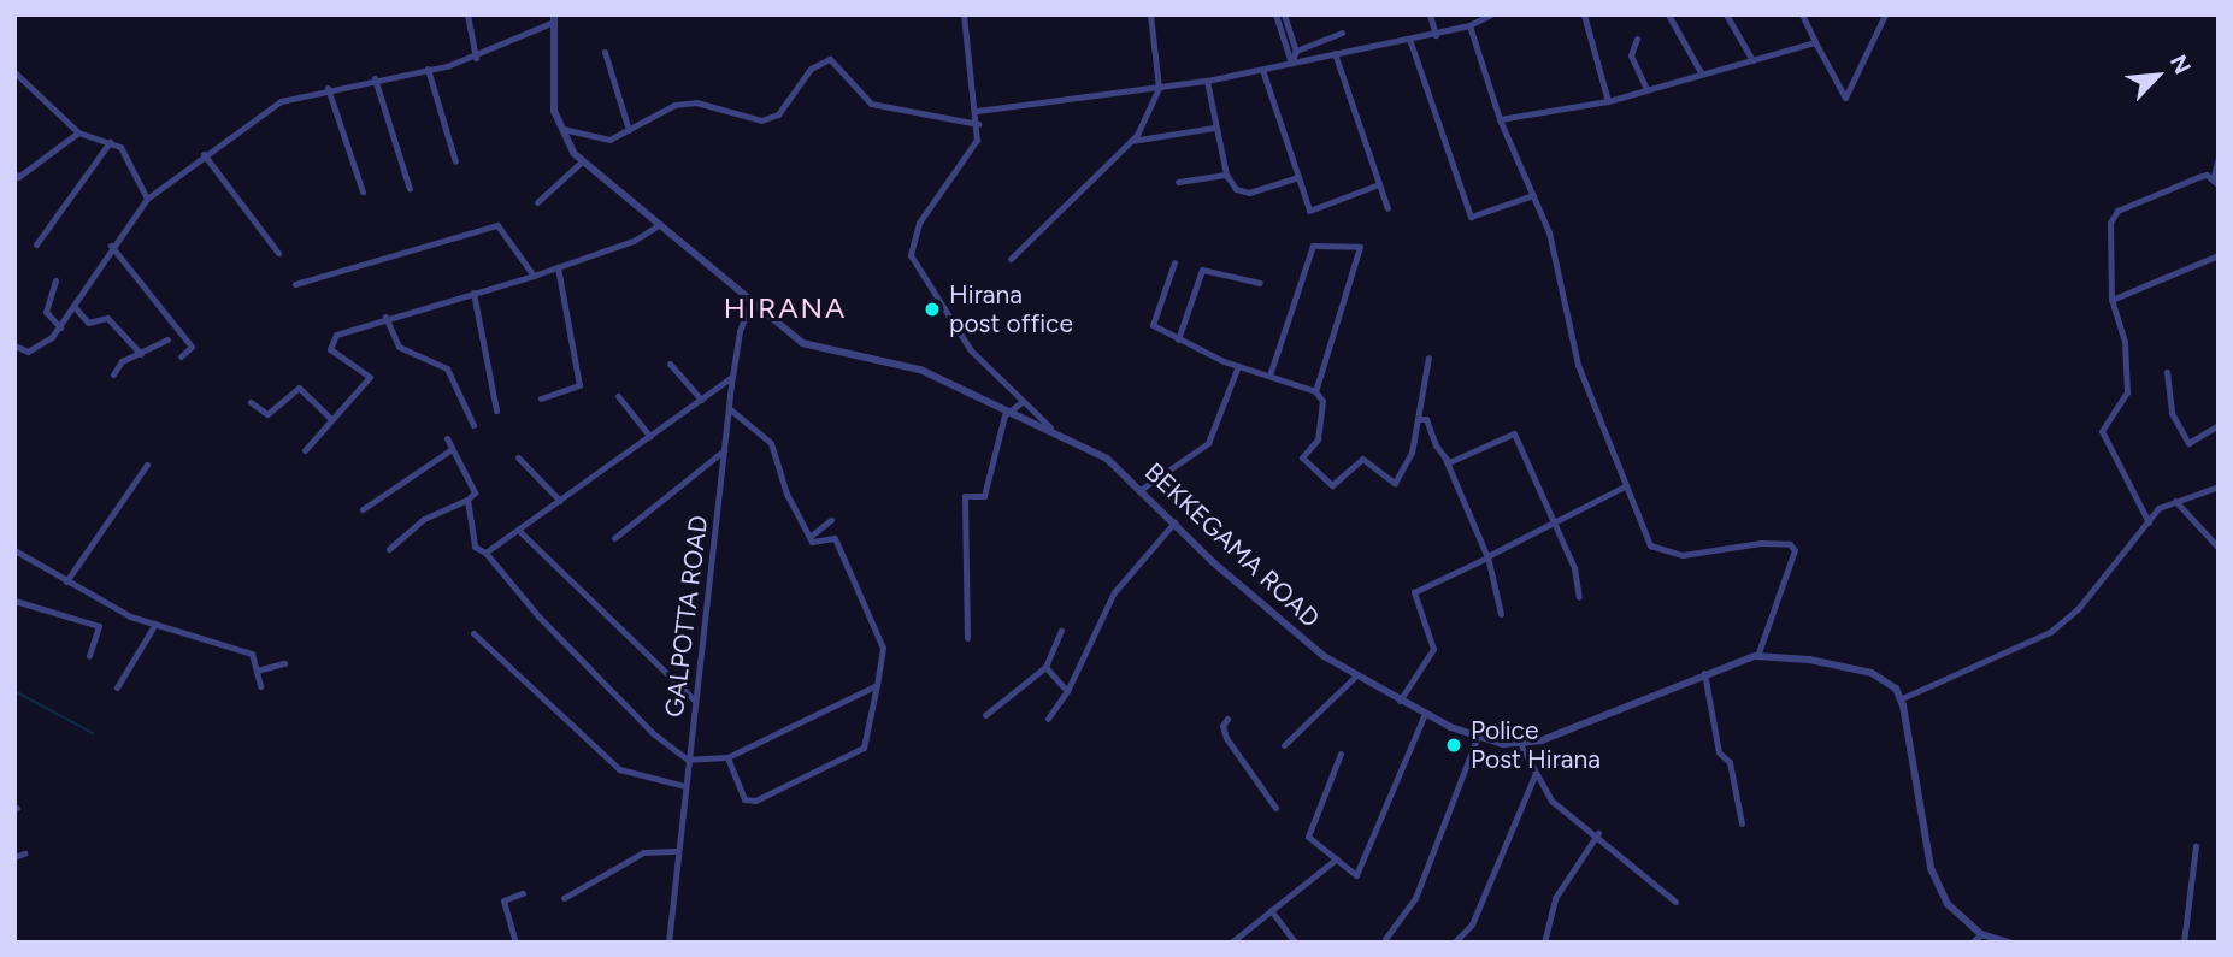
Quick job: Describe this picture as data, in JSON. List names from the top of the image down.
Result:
{
  "streets": {
    "street": ["BEKKEGAMA ROAD", "GALPOTTA ROAD"]
  },
  "districts": ["HIRANA"],
  "places": ["Hirana post office", "Police Post Hirana"],
  "north": "top right"
}
